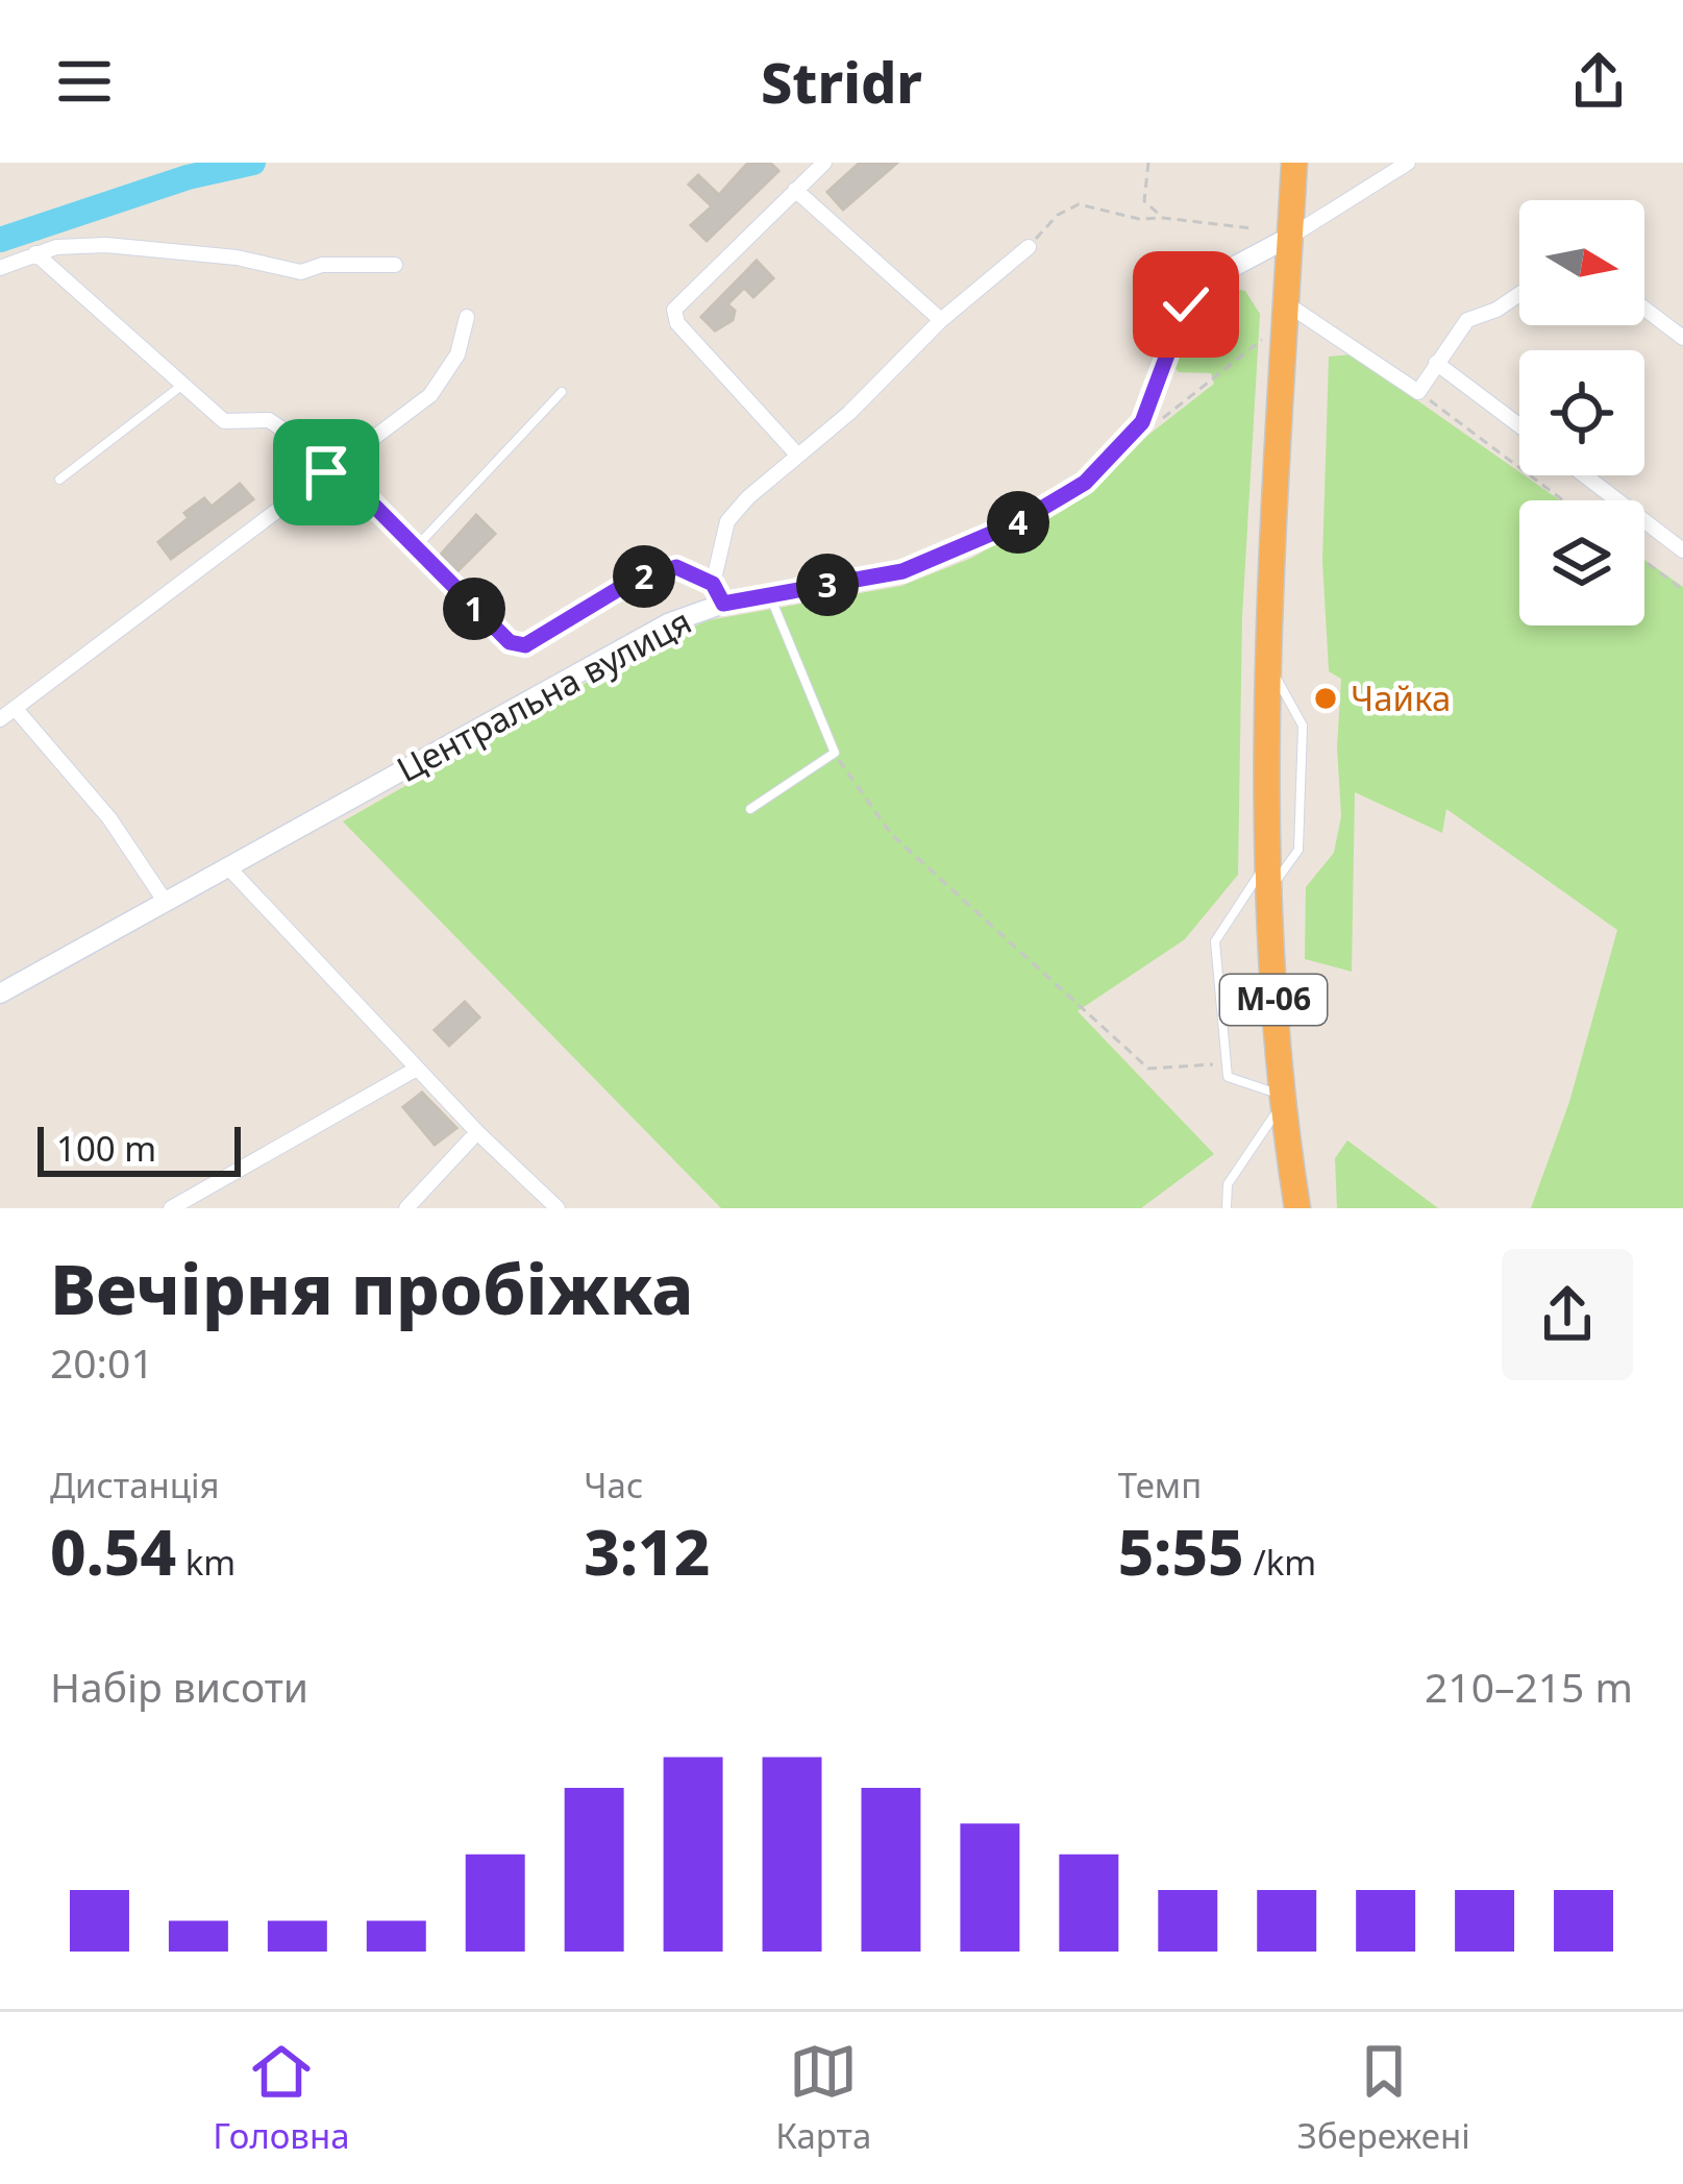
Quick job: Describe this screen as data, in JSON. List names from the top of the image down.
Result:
{
  "streets": {
    "highway": ["М-06"],
    "street": ["Центральна вулиця"]
  },
  "crossings": [
    ["Центральна вулиця", "М-06"]
  ],
  "places": ["Чайка"],
  "scale_bar": "100 m",
  "north": "right",
  "page": {
    "header": "Stridr",
    "pins": [
      "4",
      "2",
      "3",
      "1"
    ],
    "scale": "100 m",
    "heading": ["Вечірня пробіжка", "20:01"],
    "stats": [
      ["Дистанція", "0.54 km"],
      ["Час", "3:12"],
      ["Темп", "5:55 /km"]
    ],
    "chart": ["Набір висоти", "210–215 m"],
    "tabs": ["Головна", "Карта", "Збережені"]
  }
}
